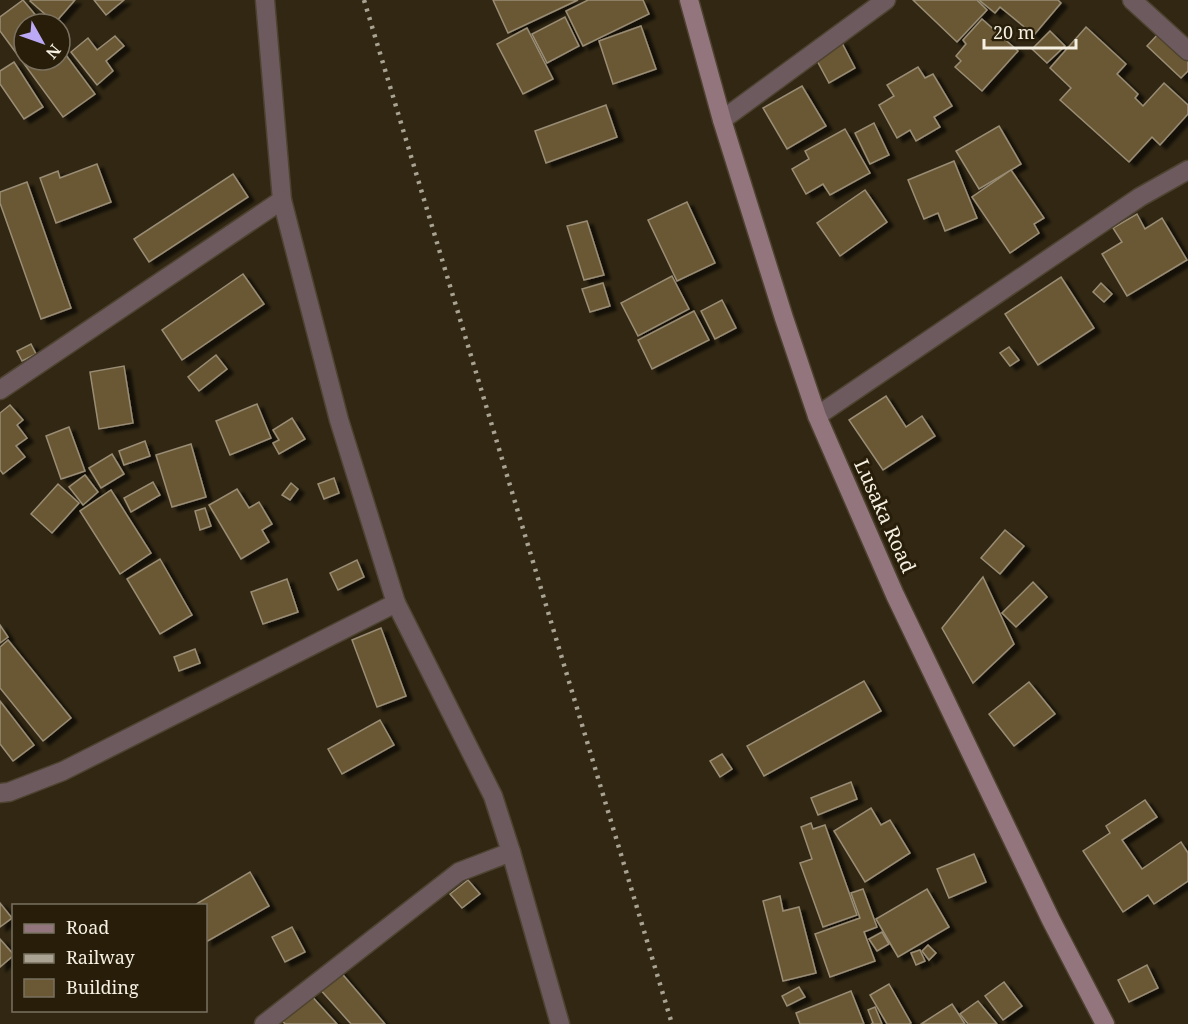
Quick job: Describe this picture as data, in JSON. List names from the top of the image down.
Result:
{
  "streets": {
    "street": ["Lusaka Road"]
  },
  "legend": ["Road", "Railway", "Building"],
  "scale_bar": "20 m",
  "north": "bottom right"
}
